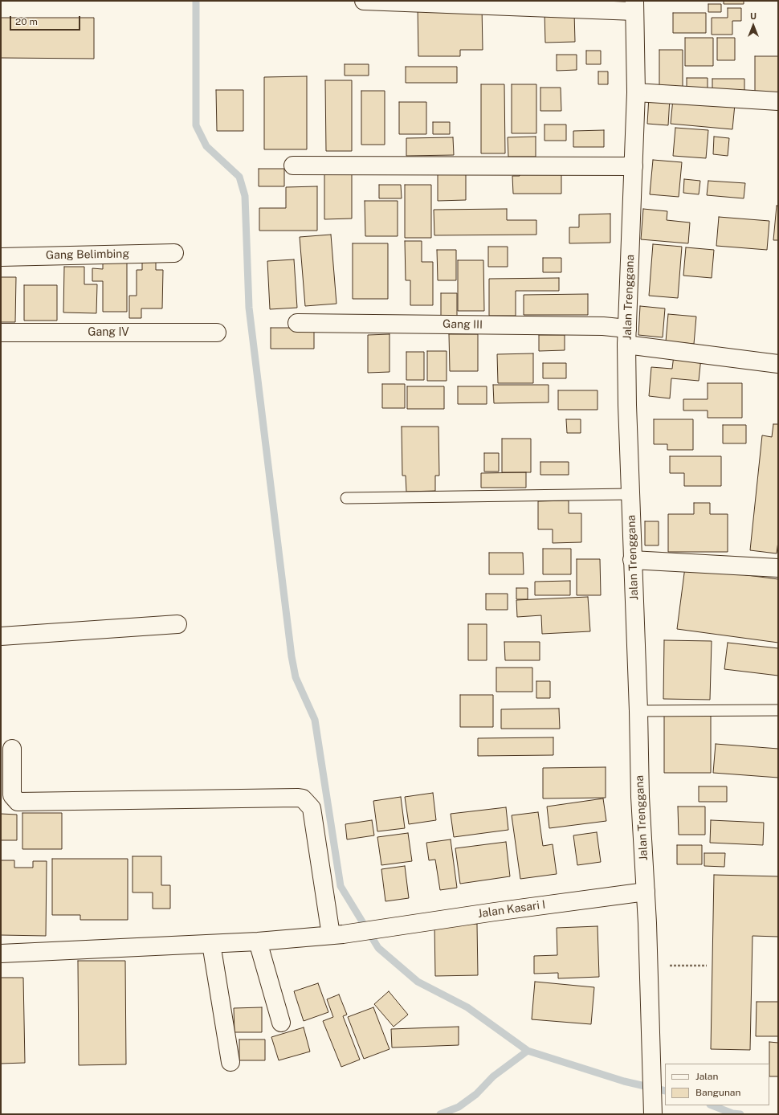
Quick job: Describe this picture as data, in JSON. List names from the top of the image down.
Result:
{
  "streets": {
    "street": [
      "Gang Belimbing",
      "Jalan Trenggana",
      "Gang III",
      "Gang IV",
      "Jalan Kasari I"
    ]
  },
  "crossings": [
    ["Jalan Trenggana", "Gang III"],
    ["Jalan Trenggana", "Jalan Kasari I"]
  ],
  "legend": ["Jalan", "Bangunan"],
  "scale_bar": "20 m",
  "north": "top"
}
